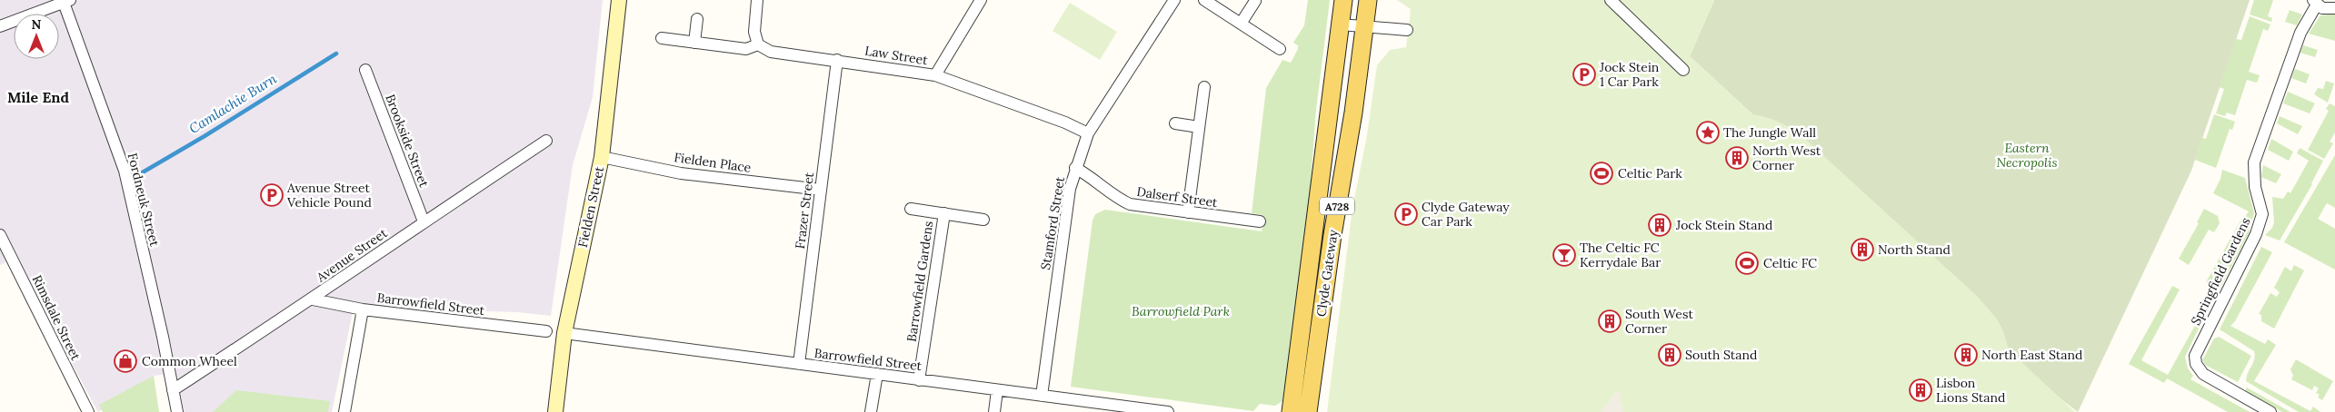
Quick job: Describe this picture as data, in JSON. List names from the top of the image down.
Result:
{
  "streets": {
    "main road": ["A728", "Fielden Street", "Clyde Gateway"],
    "street": [
      "Law Street",
      "Brookside Street",
      "Fielden Place",
      "Dalserf Street",
      "Fordneuk Street",
      "Frazer Street",
      "Stamford Street",
      "Avenue Street",
      "Springfield Gardens",
      "Barrowfield Gardens",
      "Barrowfield Street",
      "Rimsdale Street"
    ]
  },
  "crossings": [
    ["Law Street", "Frazer Street"],
    ["Law Street", "Stamford Street"],
    ["Brookside Street", "Avenue Street"],
    ["Fielden Place", "Fielden Street"],
    ["Fielden Place", "Frazer Street"],
    ["Dalserf Street", "Stamford Street"],
    ["Fordneuk Street", "Avenue Street"],
    ["Fielden Street", "Barrowfield Street"],
    ["Frazer Street", "Barrowfield Street"],
    ["Stamford Street", "Barrowfield Street"],
    ["Avenue Street", "Barrowfield Street"],
    ["Barrowfield Gardens", "Barrowfield Street"]
  ],
  "districts": ["Mile End"],
  "water": ["Camlachie Burn"],
  "parks": ["Eastern Necropolis", "Barrowfield Park"],
  "places": {
    "parking": ["Jock Stein 1 Car Park", "Avenue Street Vehicle Pound", "Clyde Gateway Car Park"],
    "place": ["The Jungle Wall"],
    "building": [
      "North West Corner",
      "Jock Stein Stand",
      "North Stand",
      "South West Corner",
      "South Stand",
      "North East Stand",
      "Lisbon Lions Stand"
    ],
    "sports": ["Celtic Park", "Celtic FC"],
    "bar": ["The Celtic FC Kerrydale Bar"],
    "shop": ["Common Wheel"]
  },
  "north": "top"
}
